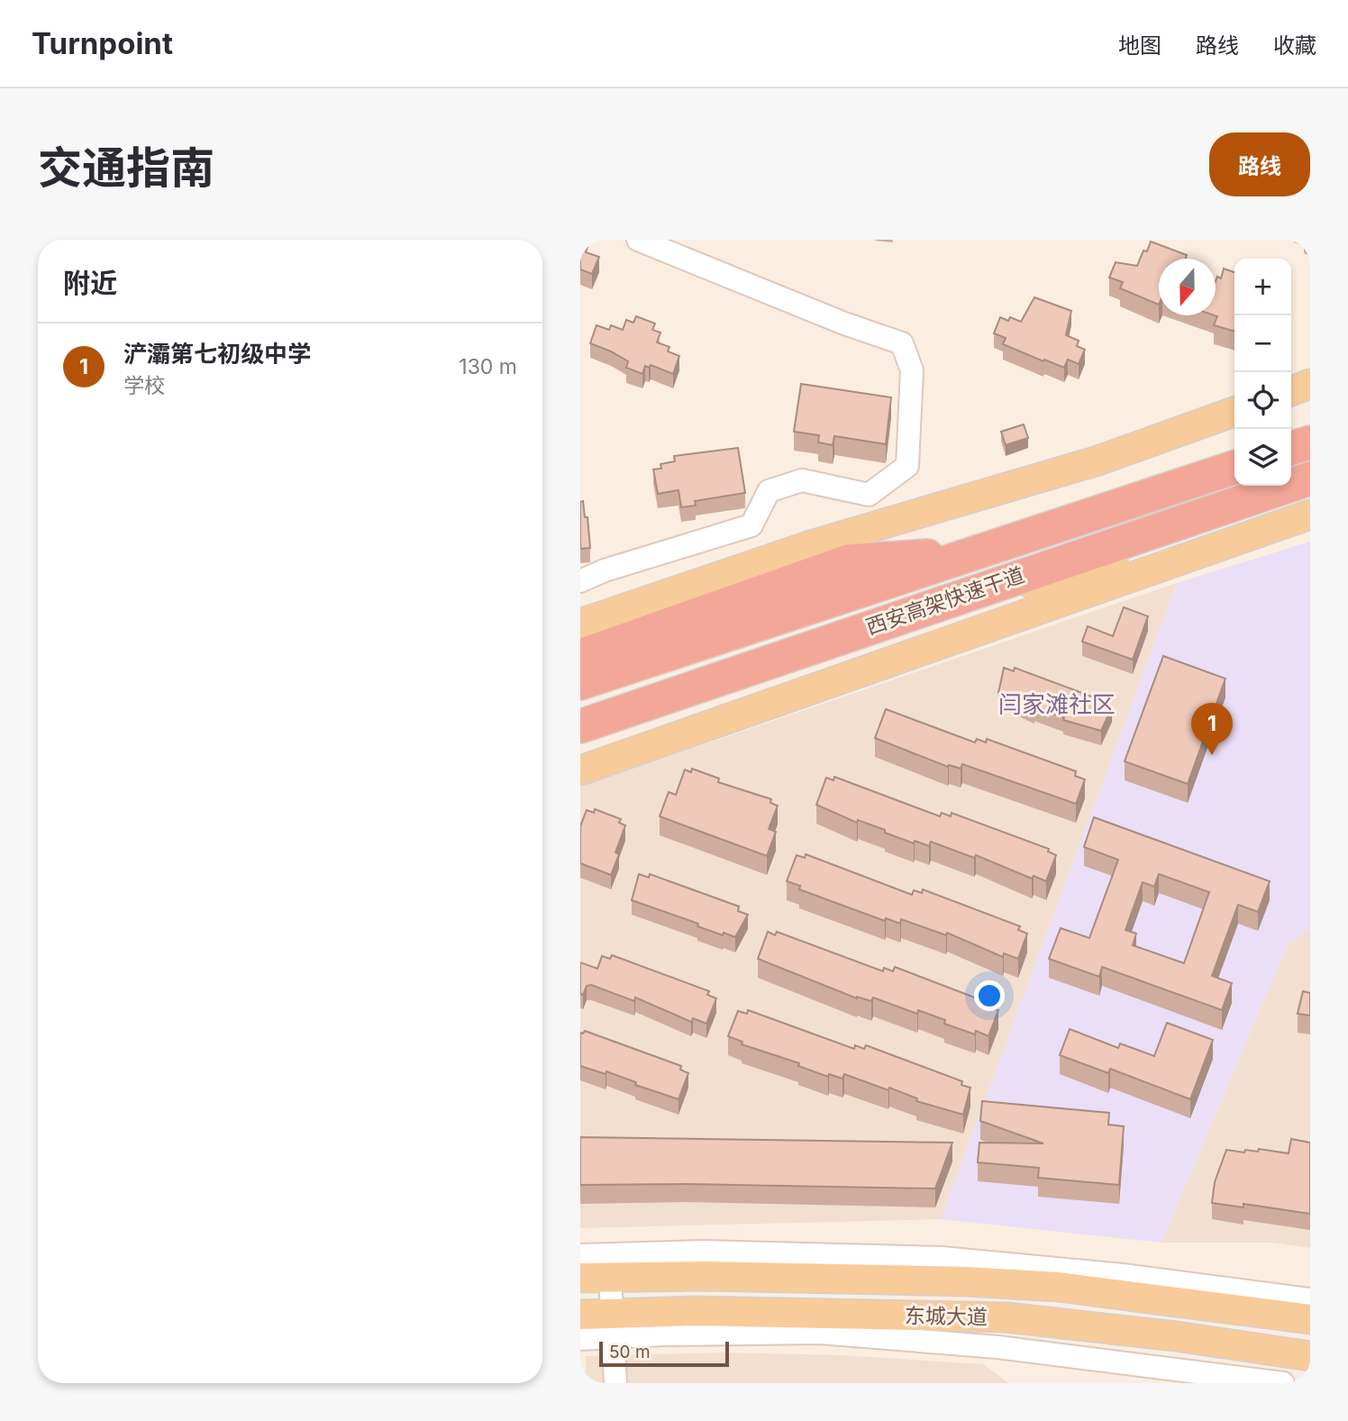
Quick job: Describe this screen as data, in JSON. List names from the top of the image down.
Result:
{
  "streets": {
    "highway": ["西安高架快速干道"],
    "main road": ["东城大道"]
  },
  "districts": ["闫家滩社区"],
  "scale_bar": "50 m",
  "north": "bottom",
  "page": {
    "header": "Turnpoint",
    "nav": ["地图", "路线", "收藏"],
    "title": "交通指南",
    "buttons": "路线",
    "heading": "附近",
    "map_buttons": ["+", "−"],
    "list": [
      {
        "mark": "1",
        "name": "浐灞第七初级中学",
        "note": "学校",
        "value": "130 m"
      }
    ],
    "pins": "1",
    "scale": "50 m"
  }
}
